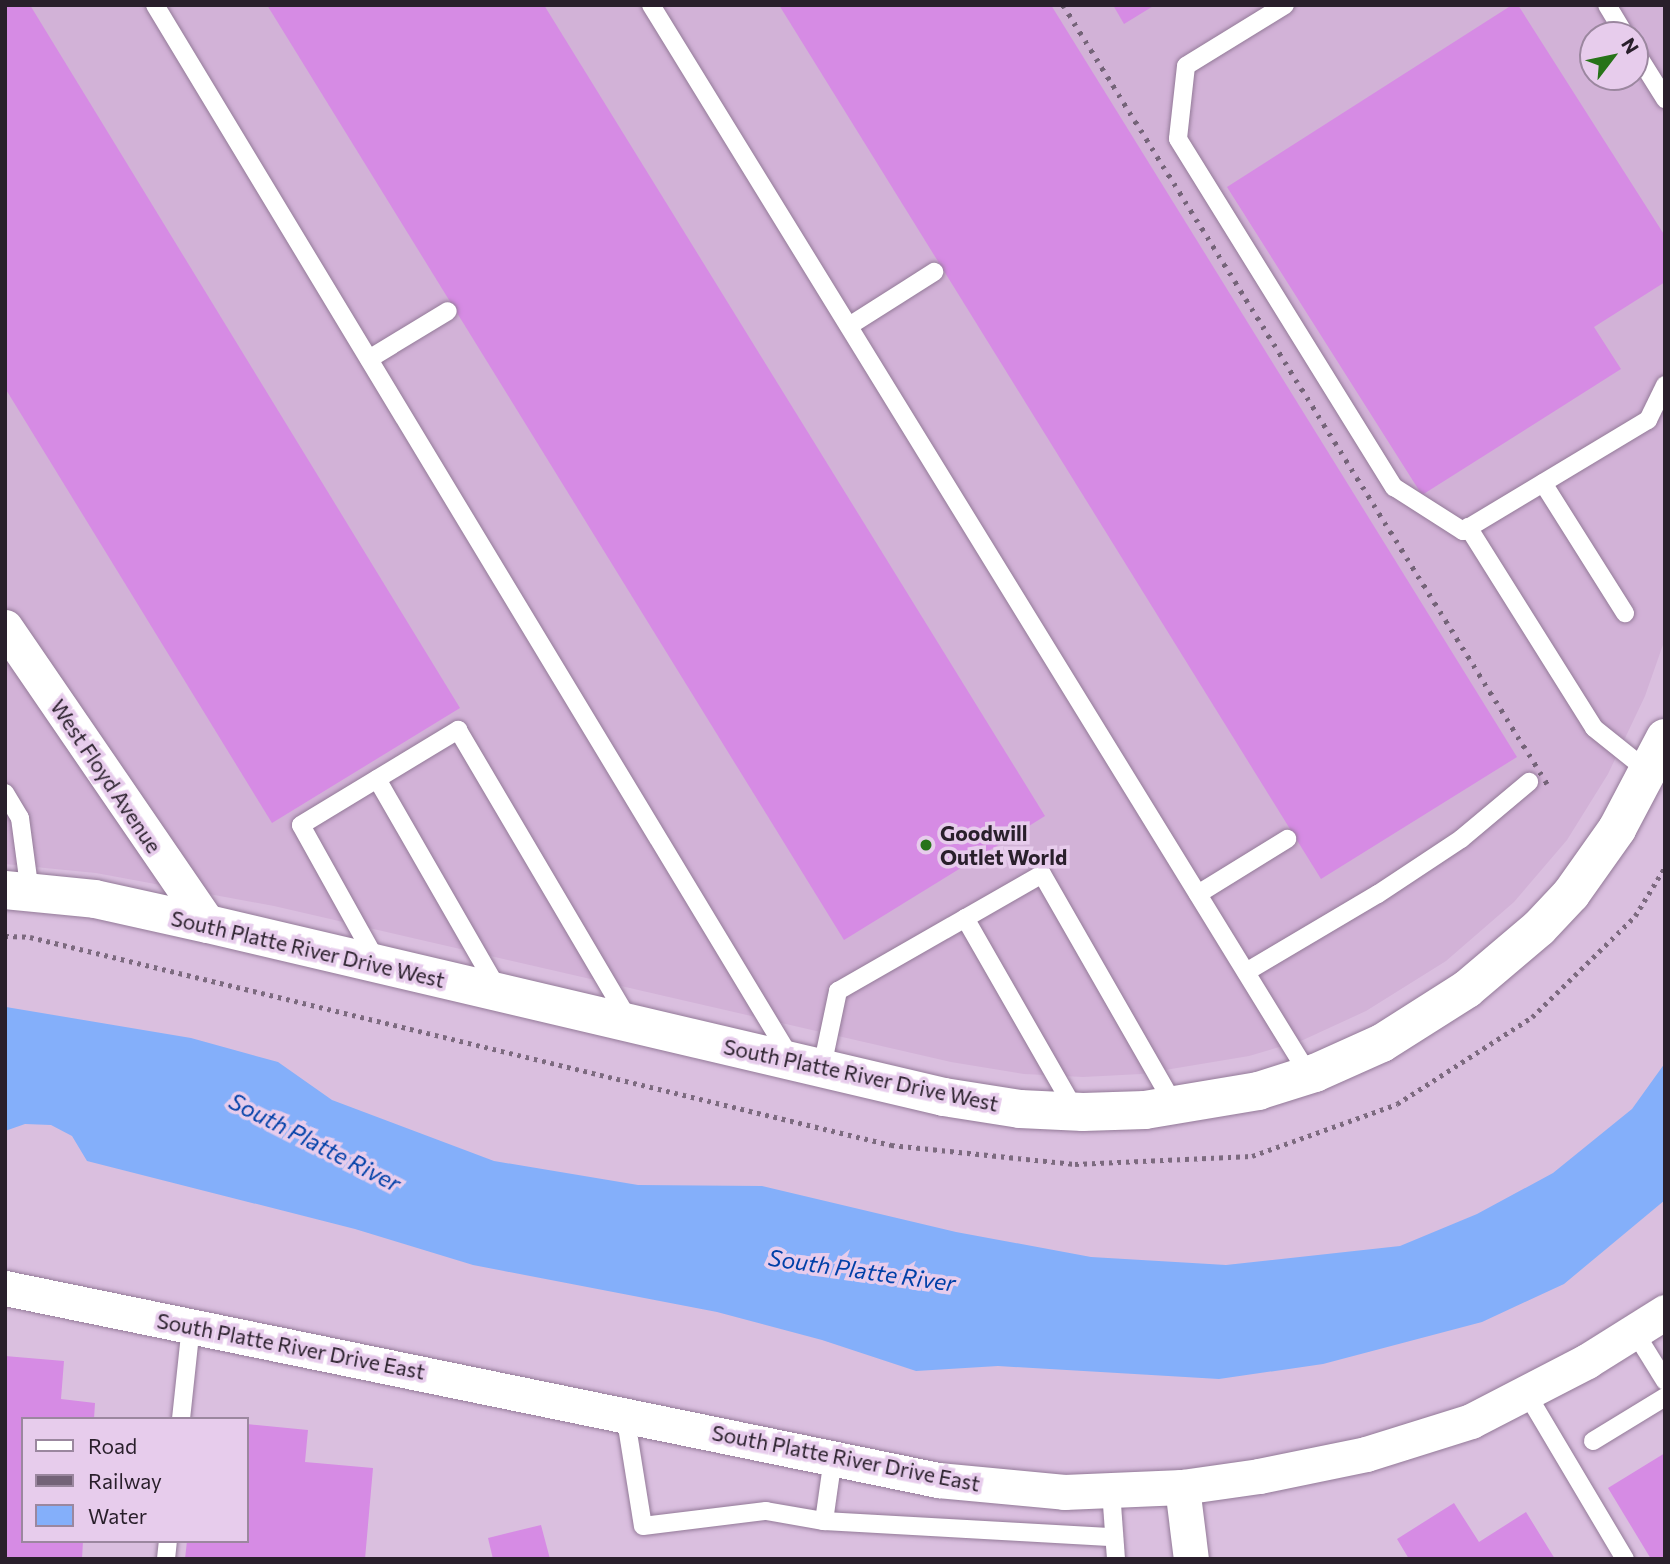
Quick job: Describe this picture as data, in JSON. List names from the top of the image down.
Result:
{
  "streets": {
    "street": ["West Floyd Avenue", "South Platte River Drive West", "South Platte River Drive East"]
  },
  "crossings": [
    ["West Floyd Avenue", "South Platte River Drive West"]
  ],
  "water": ["South Platte River"],
  "places": ["Goodwill Outlet World"],
  "legend": ["Road", "Railway", "Water"],
  "north": "top right"
}
